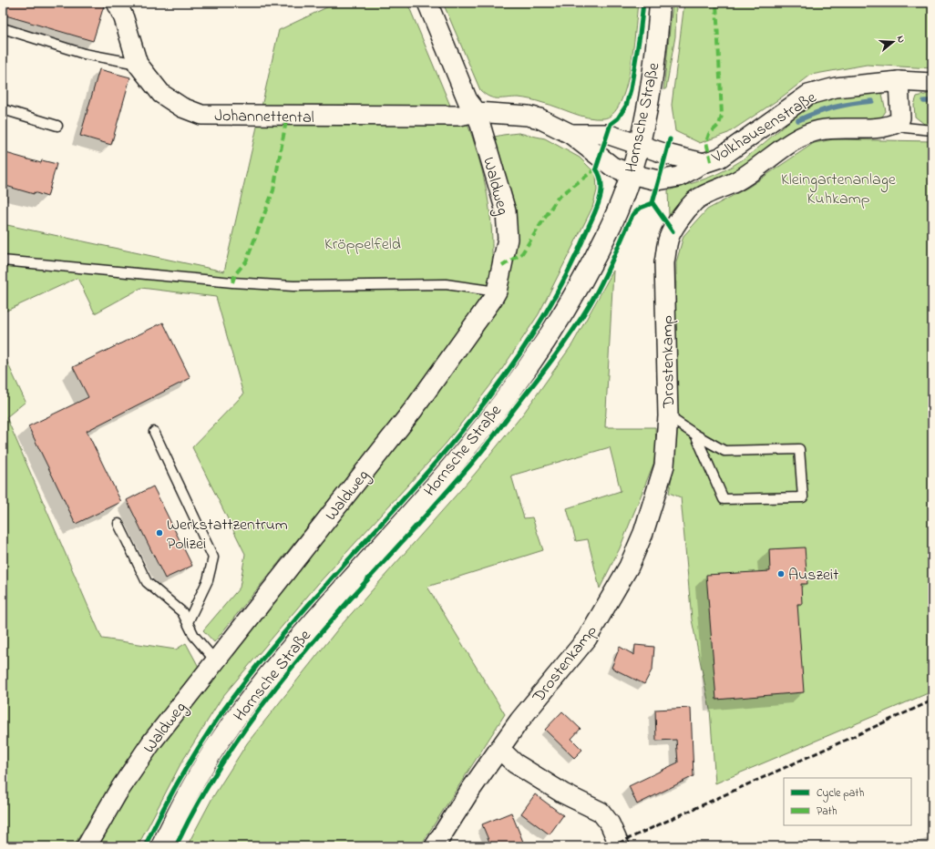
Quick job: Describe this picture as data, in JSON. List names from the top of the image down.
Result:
{
  "streets": {
    "main road": ["Hornsche Straße"],
    "street": [
      "Johannettental",
      "Volkhausenstraße",
      "Waldweg",
      "Drostenkamp"
    ]
  },
  "crossings": [
    ["Johannettental", "Volkhausenstraße"],
    ["Johannettental", "Waldweg"],
    ["Hornsche Straße", "Volkhausenstraße"]
  ],
  "parks": ["Kleingartenanlage Kuhkamp", "Kröppelfeld"],
  "places": ["Werkstattzentrum Polizei", "Auszeit"],
  "legend": ["Cycle path", "Path"],
  "north": "right"
}
